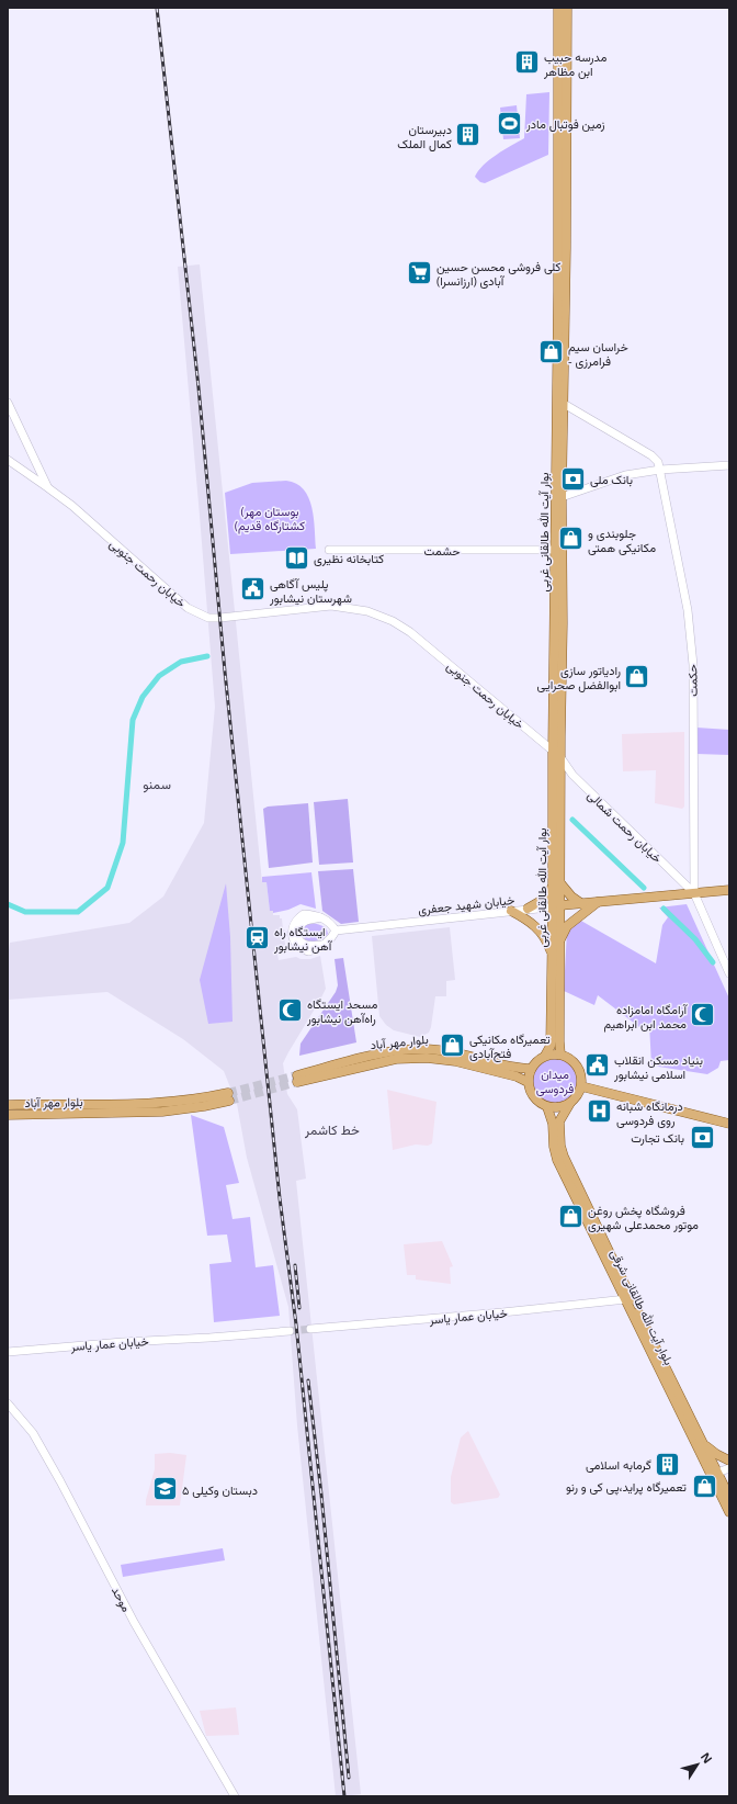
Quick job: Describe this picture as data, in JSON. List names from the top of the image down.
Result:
{
  "streets": {
    "main road": [
      "بوار آیت الله طالقانی غربی",
      "خیابان شهید جعفری",
      "بلوار مهر آباد",
      "بلوار آیت الله طالقانی شرقی"
    ],
    "street": [
      "حشمت",
      "خیابان رحمت جنوبی",
      "حکمت",
      "خیابان رحمت شمالی",
      "خیابان عمار یاسر",
      "موحد"
    ]
  },
  "crossings": [
    ["بوار آیت الله طالقانی غربی", "حشمت"],
    ["بوار آیت الله طالقانی غربی", "خیابان رحمت جنوبی"],
    ["بوار آیت الله طالقانی غربی", "خیابان رحمت شمالی"],
    ["بوار آیت الله طالقانی غربی", "خیابان شهید جعفری"],
    ["بوار آیت الله طالقانی غربی", "بلوار مهر آباد"],
    ["بوار آیت الله طالقانی غربی", "بلوار آیت الله طالقانی شرقی"],
    ["خیابان رحمت جنوبی", "خیابان رحمت شمالی"],
    ["حکمت", "خیابان رحمت شمالی"],
    ["حکمت", "خیابان شهید جعفری"],
    ["خیابان رحمت شمالی", "خیابان شهید جعفری"],
    ["بلوار مهر آباد", "بلوار آیت الله طالقانی شرقی"],
    ["بلوار آیت الله طالقانی شرقی", "خیابان عمار یاسر"]
  ],
  "districts": ["سمنو", "خط کاشمر"],
  "parks": ["(بوستان مهر (کشتارگاه قدیم", "میدان فردوسی"],
  "places": {
    "building": ["مدرسه حبیب ابن مظاهر", "دبیرستان کمال الملک", "گرمابه اسلامی"],
    "sports": ["زمین فوتبال مادر"],
    "supermarket": ["کلی فروشی محسن حسین آبادی (ارزانسرا)"],
    "shop": [
      "خراسان سیم - فرامرزی",
      "جلوبندی و مکانیکی همتی",
      "رادیاتور سازی ابوالفضل صحرایی",
      "تعمیرگاه مکانیکی فتح‌آبادی",
      "فروشگاه پخش روغن موتور محمدعلی شهیری",
      "تعمیرگاه پراید،پی کی و رنو"
    ],
    "bank": ["بانک ملی", "بانک تجارت"],
    "library": ["کتابخانه نظیری"],
    "public building": ["پلیس آگاهی شهرستان نیشابور", "بنیاد مسکن انقلاب اسلامی نیشابور"],
    "station": ["ایستگاه راه‌ آهن نیشابور"],
    "mosque": ["مسحد ایستگاه راه‌آهن نیشابور", "آرامگاه امامزاده محمد ابن ابراهیم"],
    "hospital": ["درمانگاه شبانه روی فردوسی"],
    "school or university": ["دبستان وکیلی ۵"]
  },
  "north": "top right"
}
